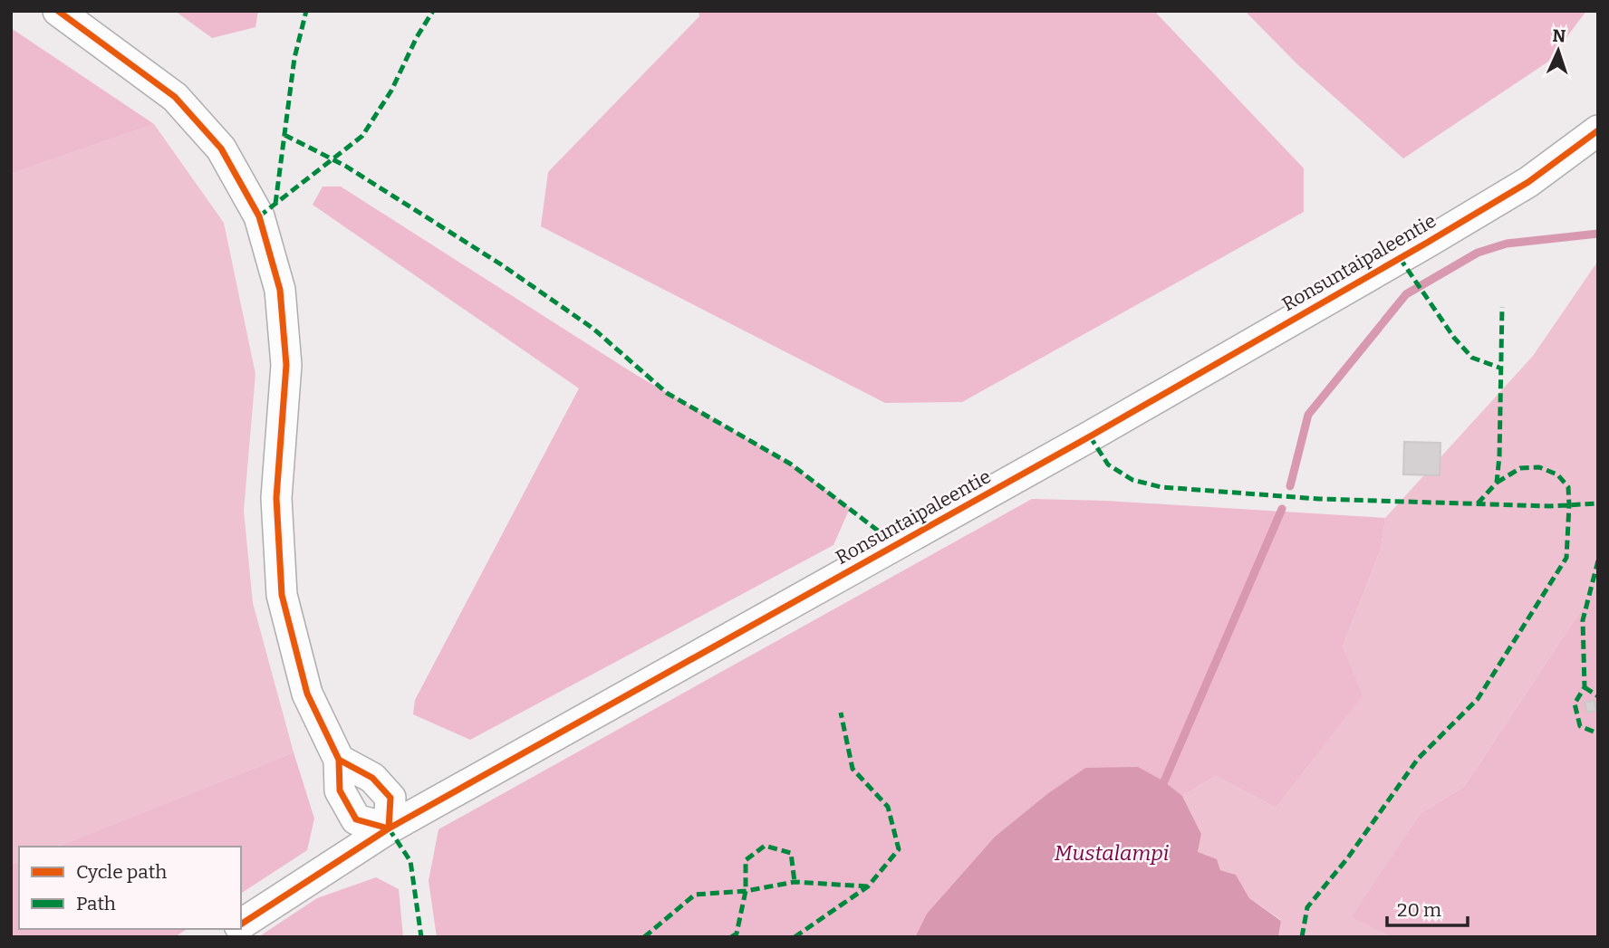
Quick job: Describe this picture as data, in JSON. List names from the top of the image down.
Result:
{
  "streets": {
    "street": ["Ronsuntaipaleentie"]
  },
  "water": ["Mustalampi"],
  "legend": ["Cycle path", "Path"],
  "scale_bar": "20 m",
  "north": "top"
}
